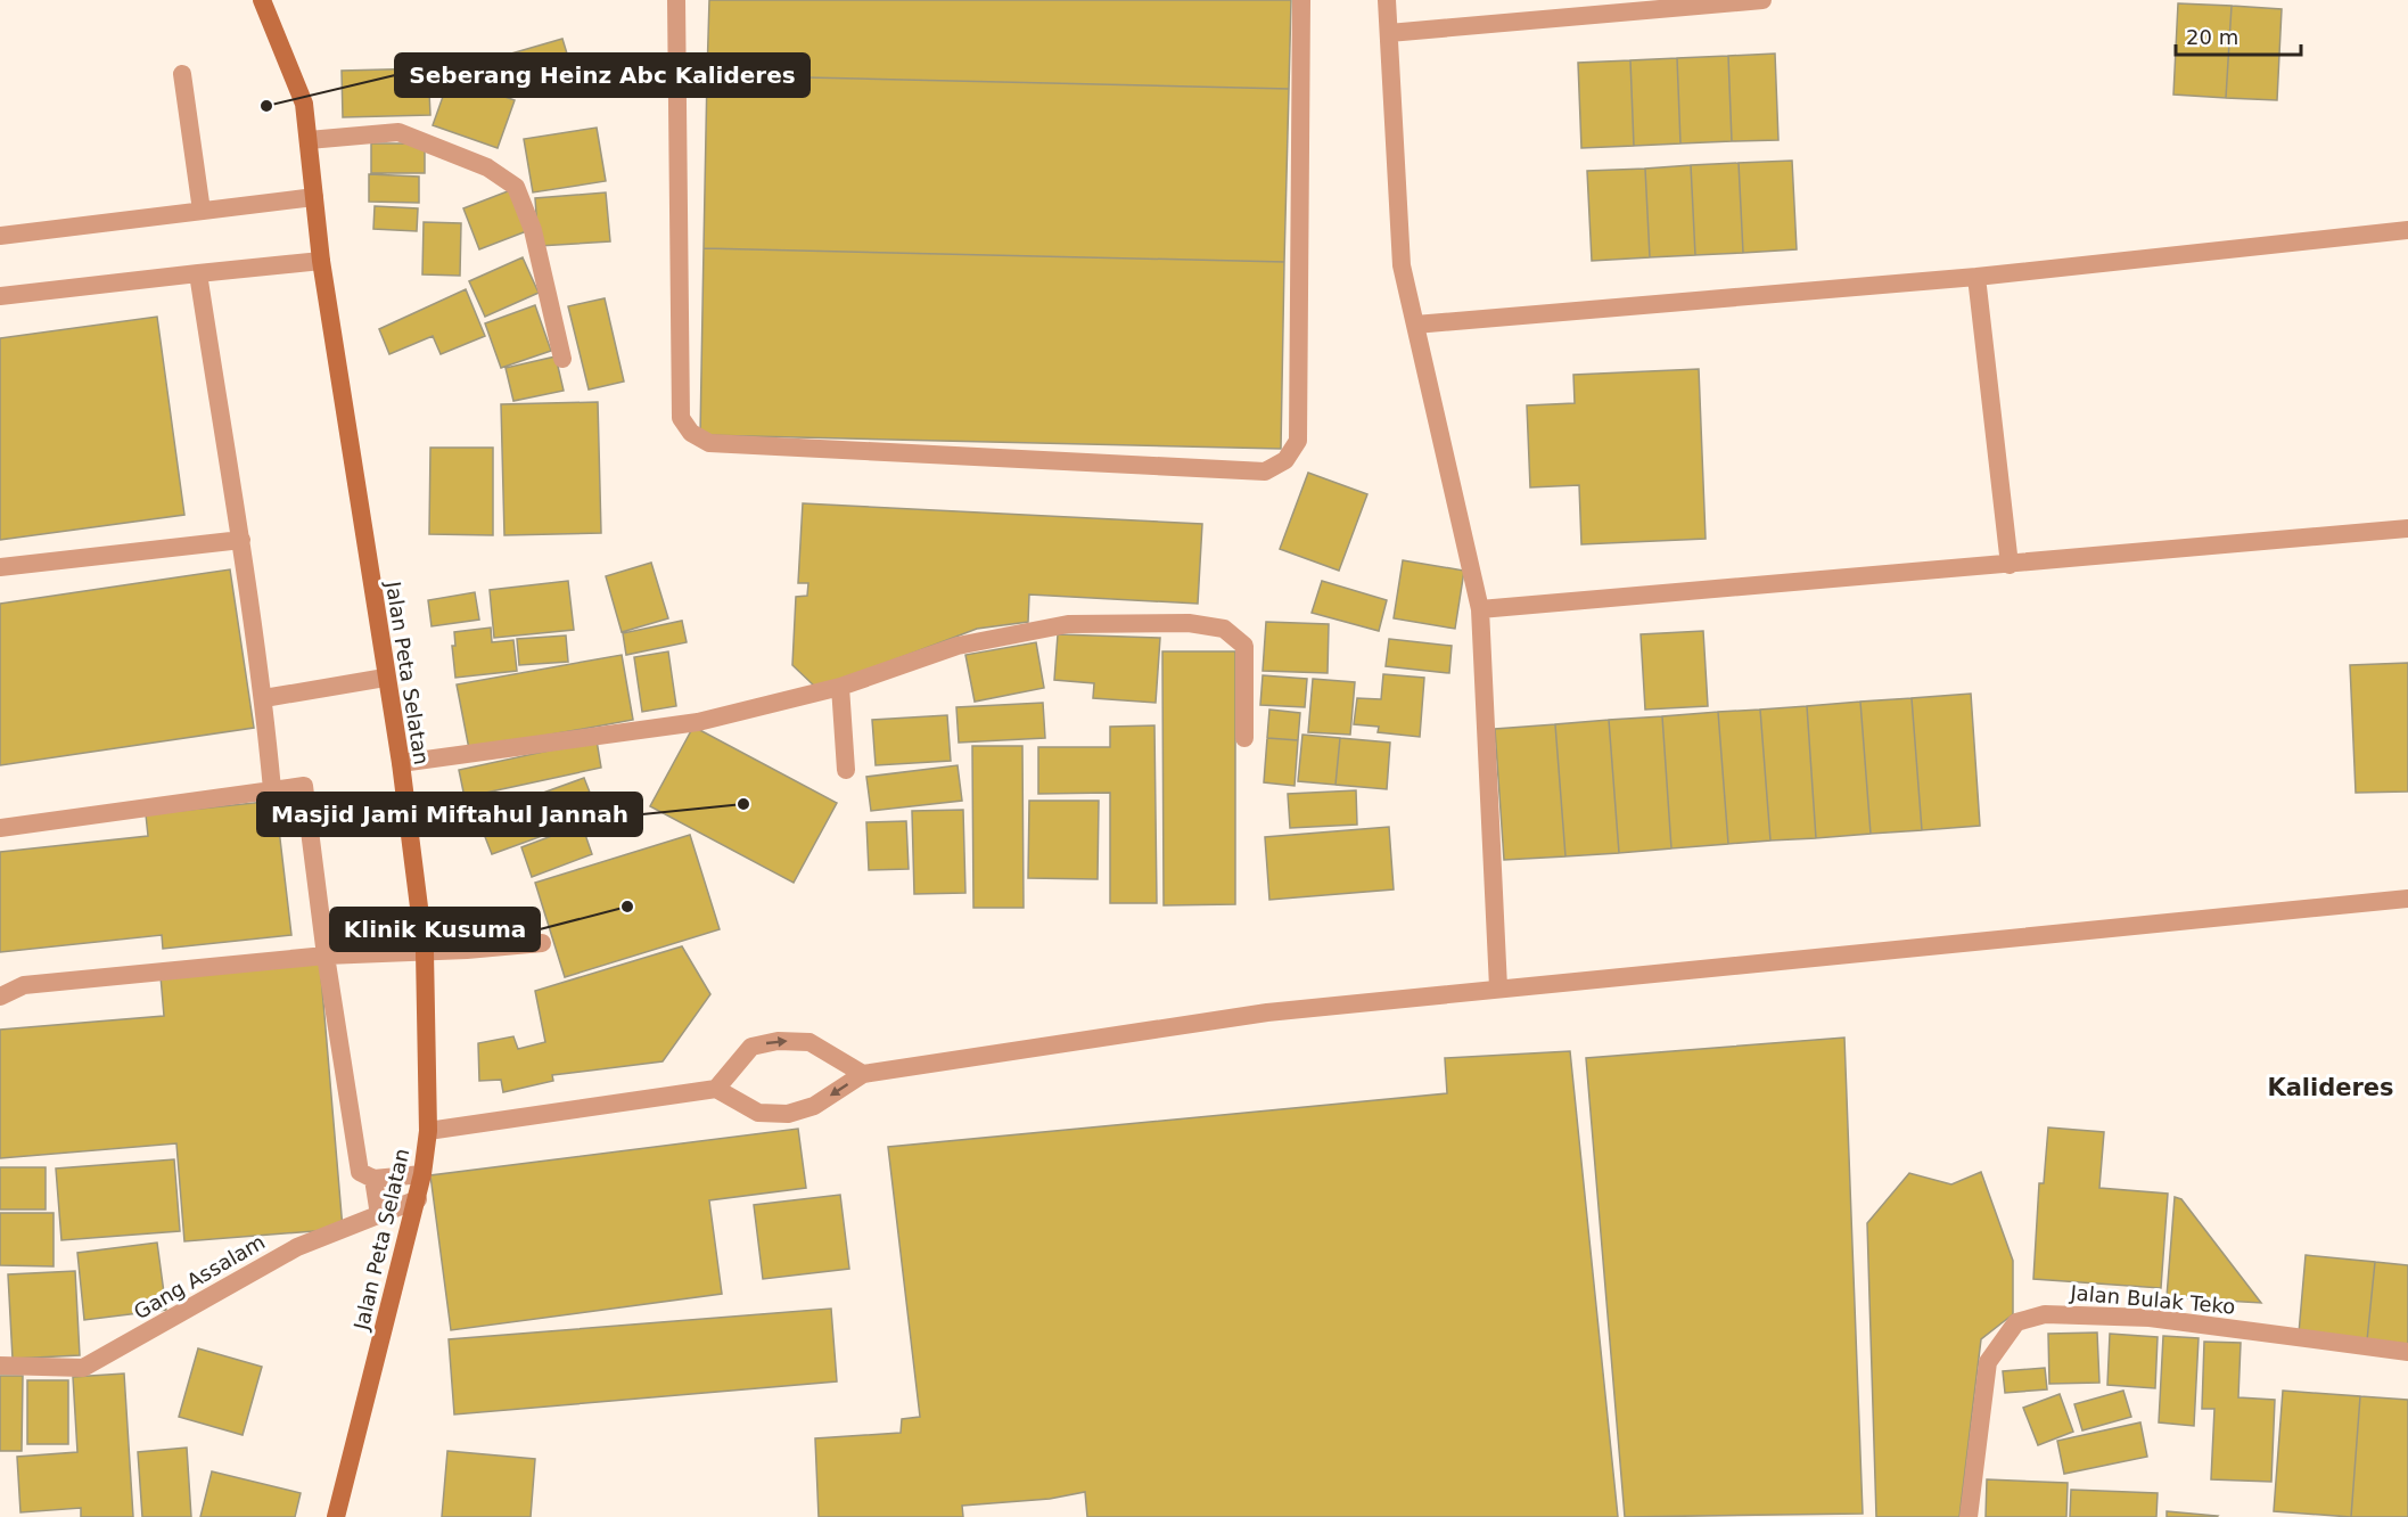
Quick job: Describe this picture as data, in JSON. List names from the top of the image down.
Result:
{
  "streets": {
    "main road": ["Jalan Peta Selatan"],
    "street": ["Gang Assalam", "Jalan Bulak Teko"]
  },
  "crossings": [
    ["Jalan Peta Selatan", "Gang Assalam"]
  ],
  "districts": ["Kalideres"],
  "places": ["Seberang Heinz Abc Kalideres", "Masjid Jami Miftahul Jannah", "Klinik Kusuma"],
  "scale_bar": "20 m"
}
